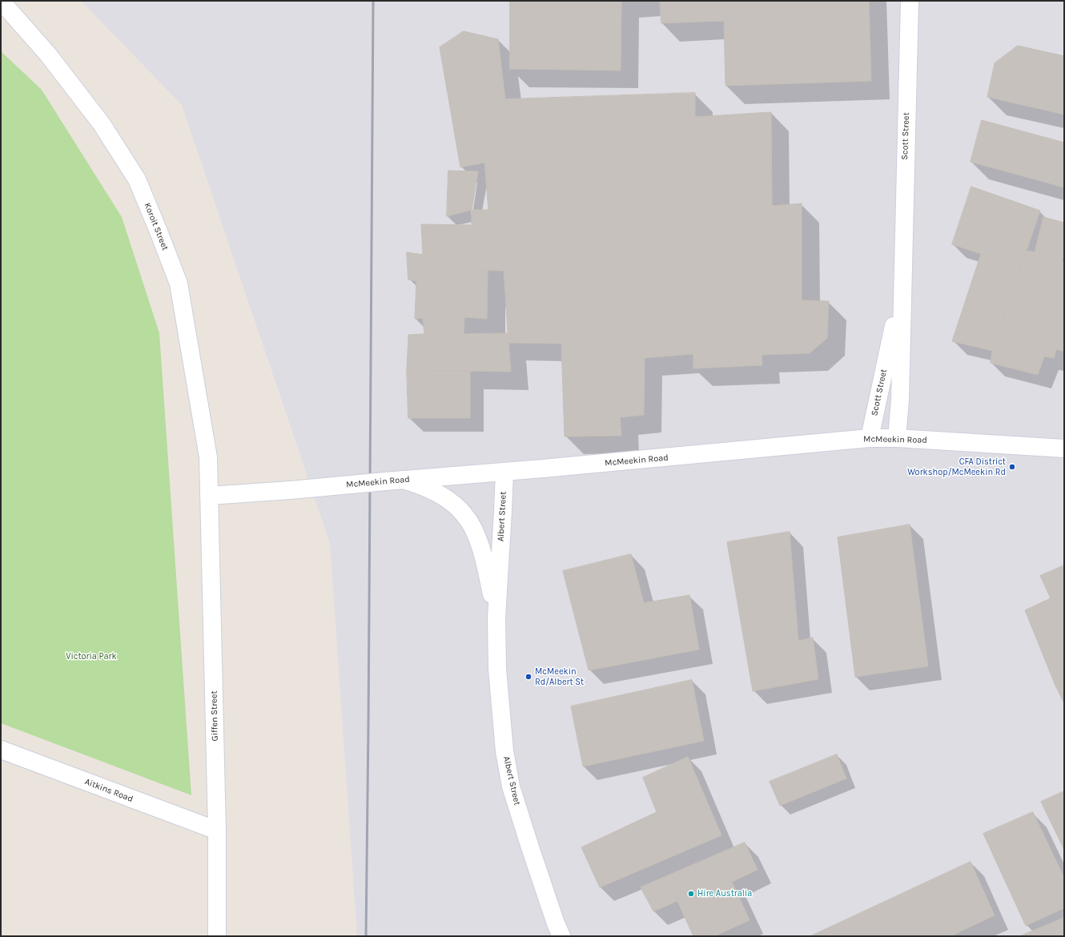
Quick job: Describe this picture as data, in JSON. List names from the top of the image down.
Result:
{
  "streets": {
    "street": [
      "Scott Street",
      "Koroit Street",
      "McMeekin Road",
      "Albert Street",
      "Giffen Street",
      "Aitkins Road"
    ]
  },
  "crossings": [
    ["Scott Street", "McMeekin Road"],
    ["Koroit Street", "McMeekin Road"],
    ["Koroit Street", "Giffen Street"],
    ["McMeekin Road", "Albert Street"],
    ["McMeekin Road", "Giffen Street"],
    ["Giffen Street", "Aitkins Road"]
  ],
  "parks": ["Victoria Park"],
  "places": ["CFA District Workshop/McMeekin Rd", "McMeekin Rd/Albert St", "Hire Australia"]
}
